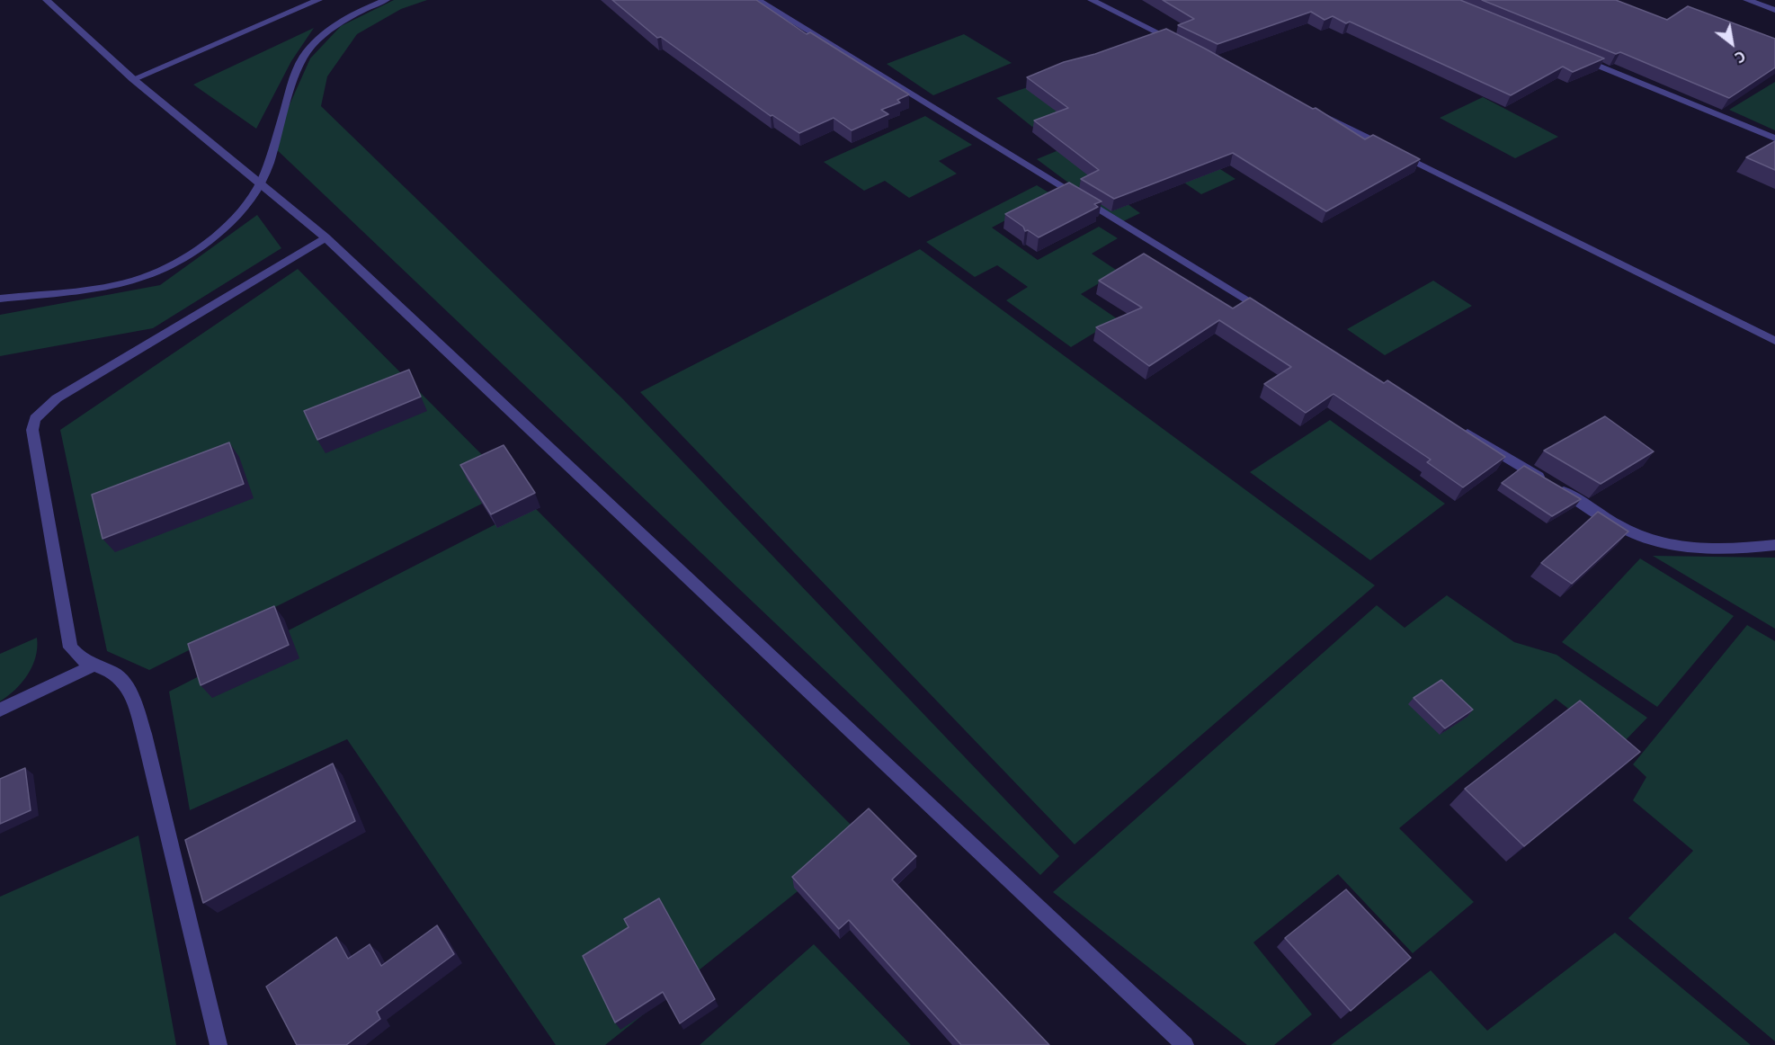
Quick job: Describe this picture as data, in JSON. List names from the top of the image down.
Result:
{
  "north": "bottom right"
}
